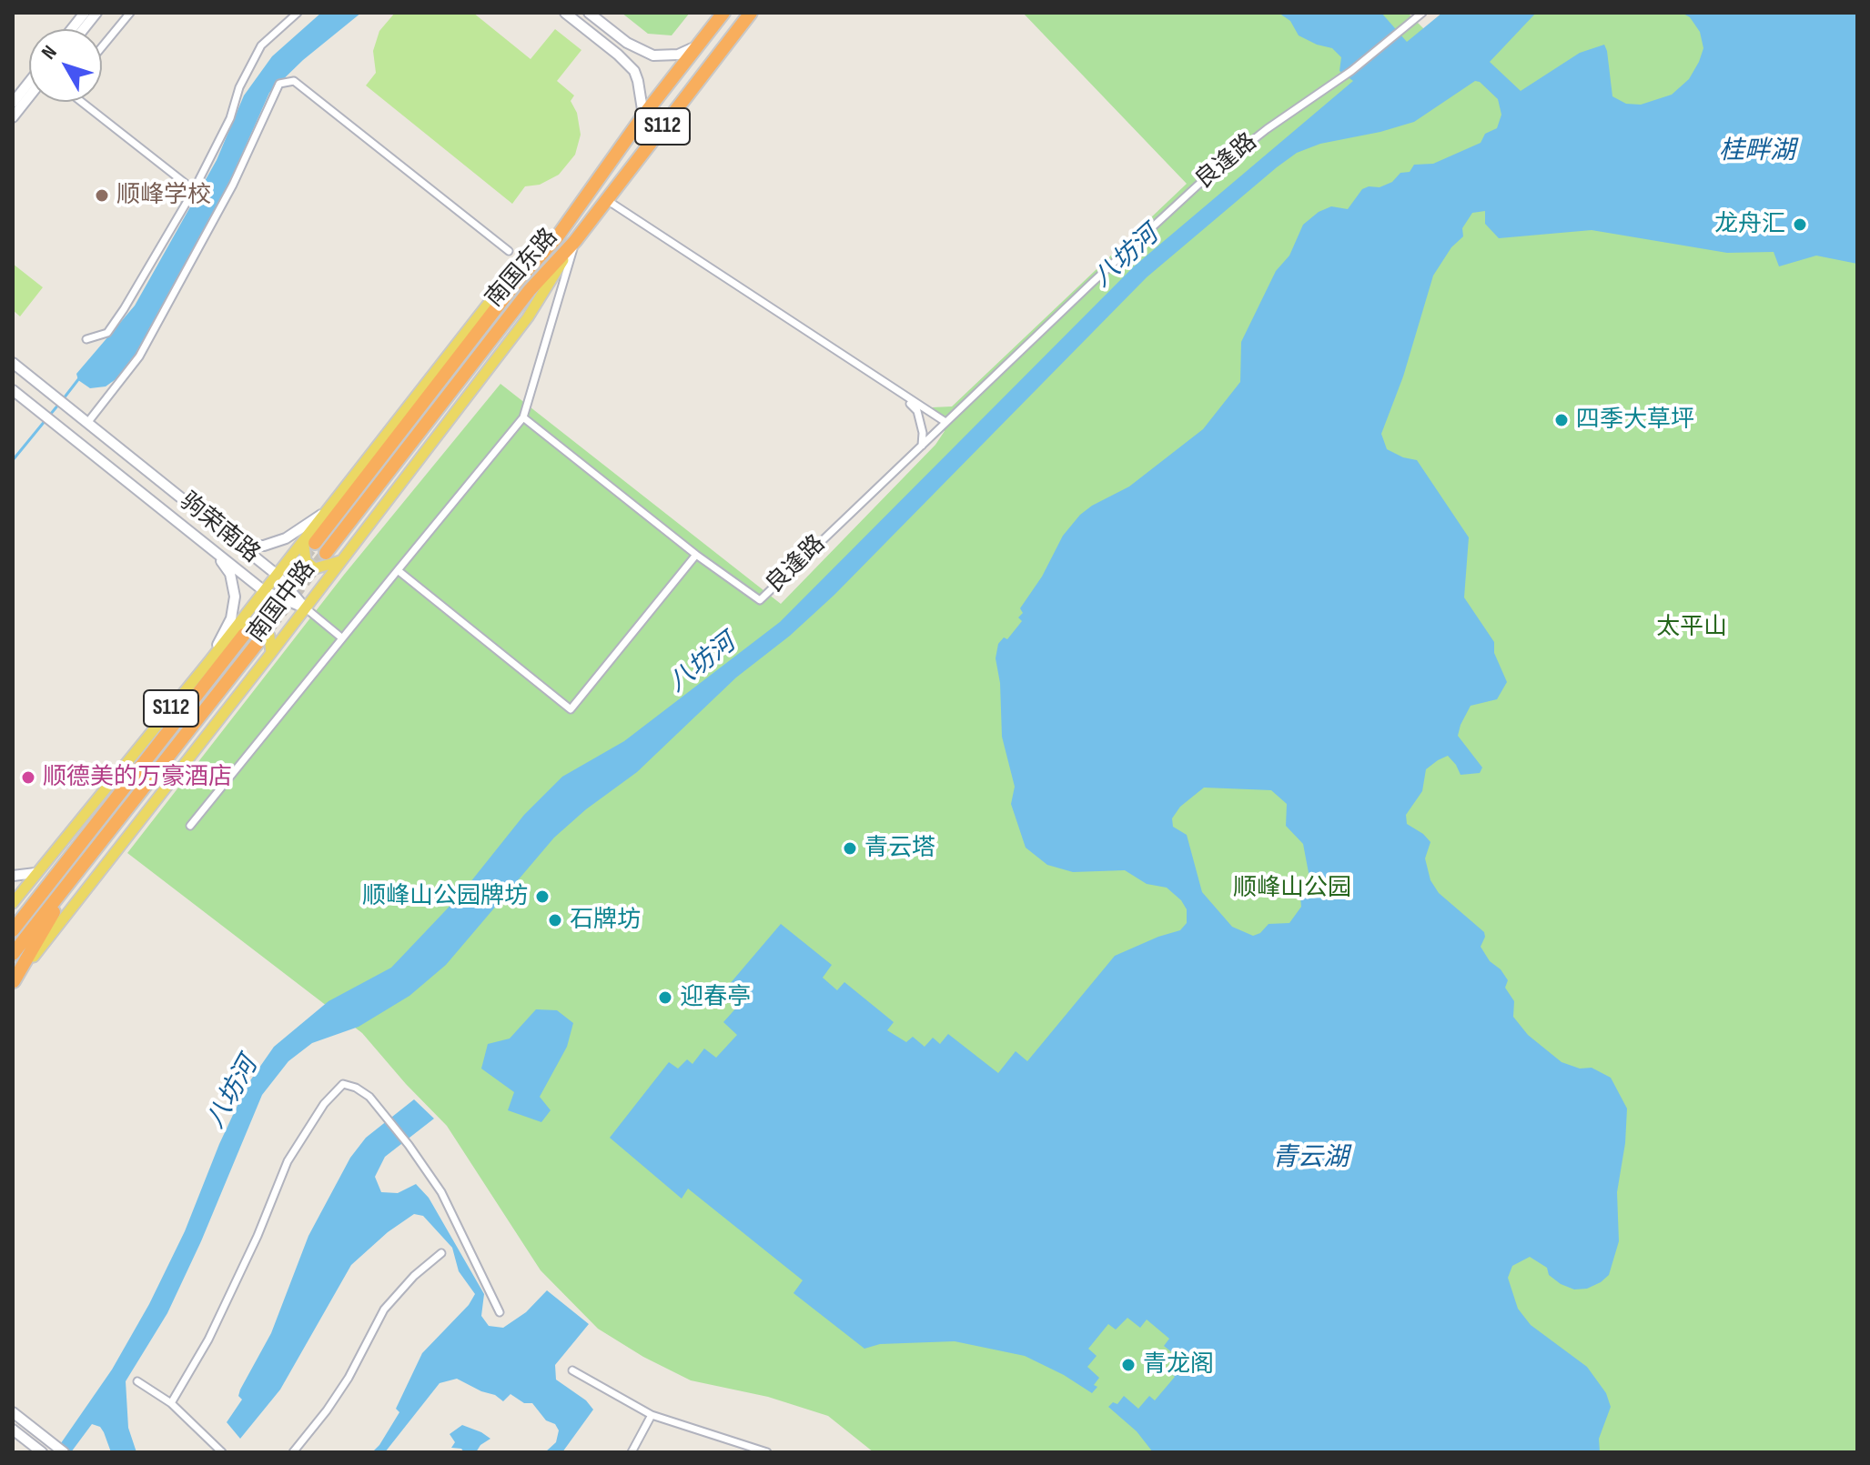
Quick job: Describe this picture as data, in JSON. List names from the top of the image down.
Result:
{
  "streets": {
    "highway": ["S112", "南国东路", "南国中路"],
    "street": ["良逢路", "驹荣南路"]
  },
  "crossings": [
    ["南国东路", "南国中路"],
    ["驹荣南路", "南国中路"]
  ],
  "water": ["桂畔湖", "八坊河", "青云湖"],
  "parks": ["太平山", "顺峰山公园"],
  "places": [
    "顺峰学校",
    "龙舟汇",
    "四季大草坪",
    "顺德美的万豪酒店",
    "青云塔",
    "顺峰山公园牌坊",
    "石牌坊",
    "迎春亭",
    "青龙阁"
  ],
  "north": "top left"
}
